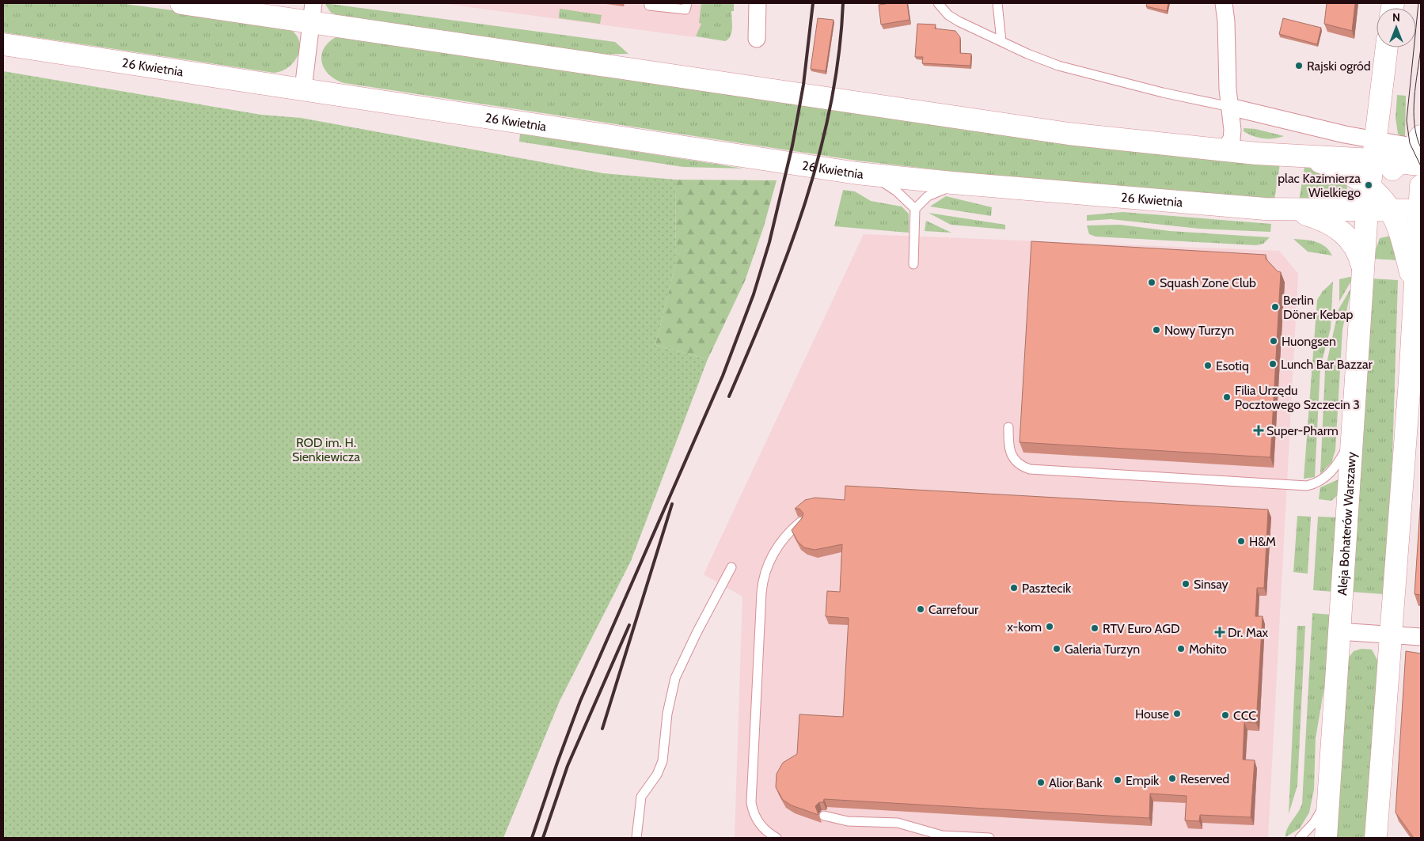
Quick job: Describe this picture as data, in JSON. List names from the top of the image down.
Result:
{
  "streets": {
    "street": ["26 Kwietnia", "Aleja Bohaterów Warszawy"]
  },
  "crossings": [
    ["26 Kwietnia", "Aleja Bohaterów Warszawy"]
  ],
  "parks": ["ROD im. H. Sienkiewicza"],
  "places": {
    "other": [
      "Rajski ogród",
      "plac Kazimierza Wielkiego",
      "Squash Zone Club",
      "Berlin Döner Kebap",
      "Nowy Turzyn",
      "Huongsen",
      "Lunch Bar Bazzar",
      "Esotiq",
      "Filia Urzędu Pocztowego Szczecin 3",
      "H&M",
      "Sinsay",
      "Pasztecik",
      "Carrefour",
      "x-kom",
      "RTV Euro AGD",
      "Galeria Turzyn",
      "Mohito",
      "House",
      "CCC",
      "Reserved",
      "Empik",
      "Alior Bank"
    ],
    "health": ["Super-Pharm", "Dr. Max"]
  },
  "north": "top"
}
